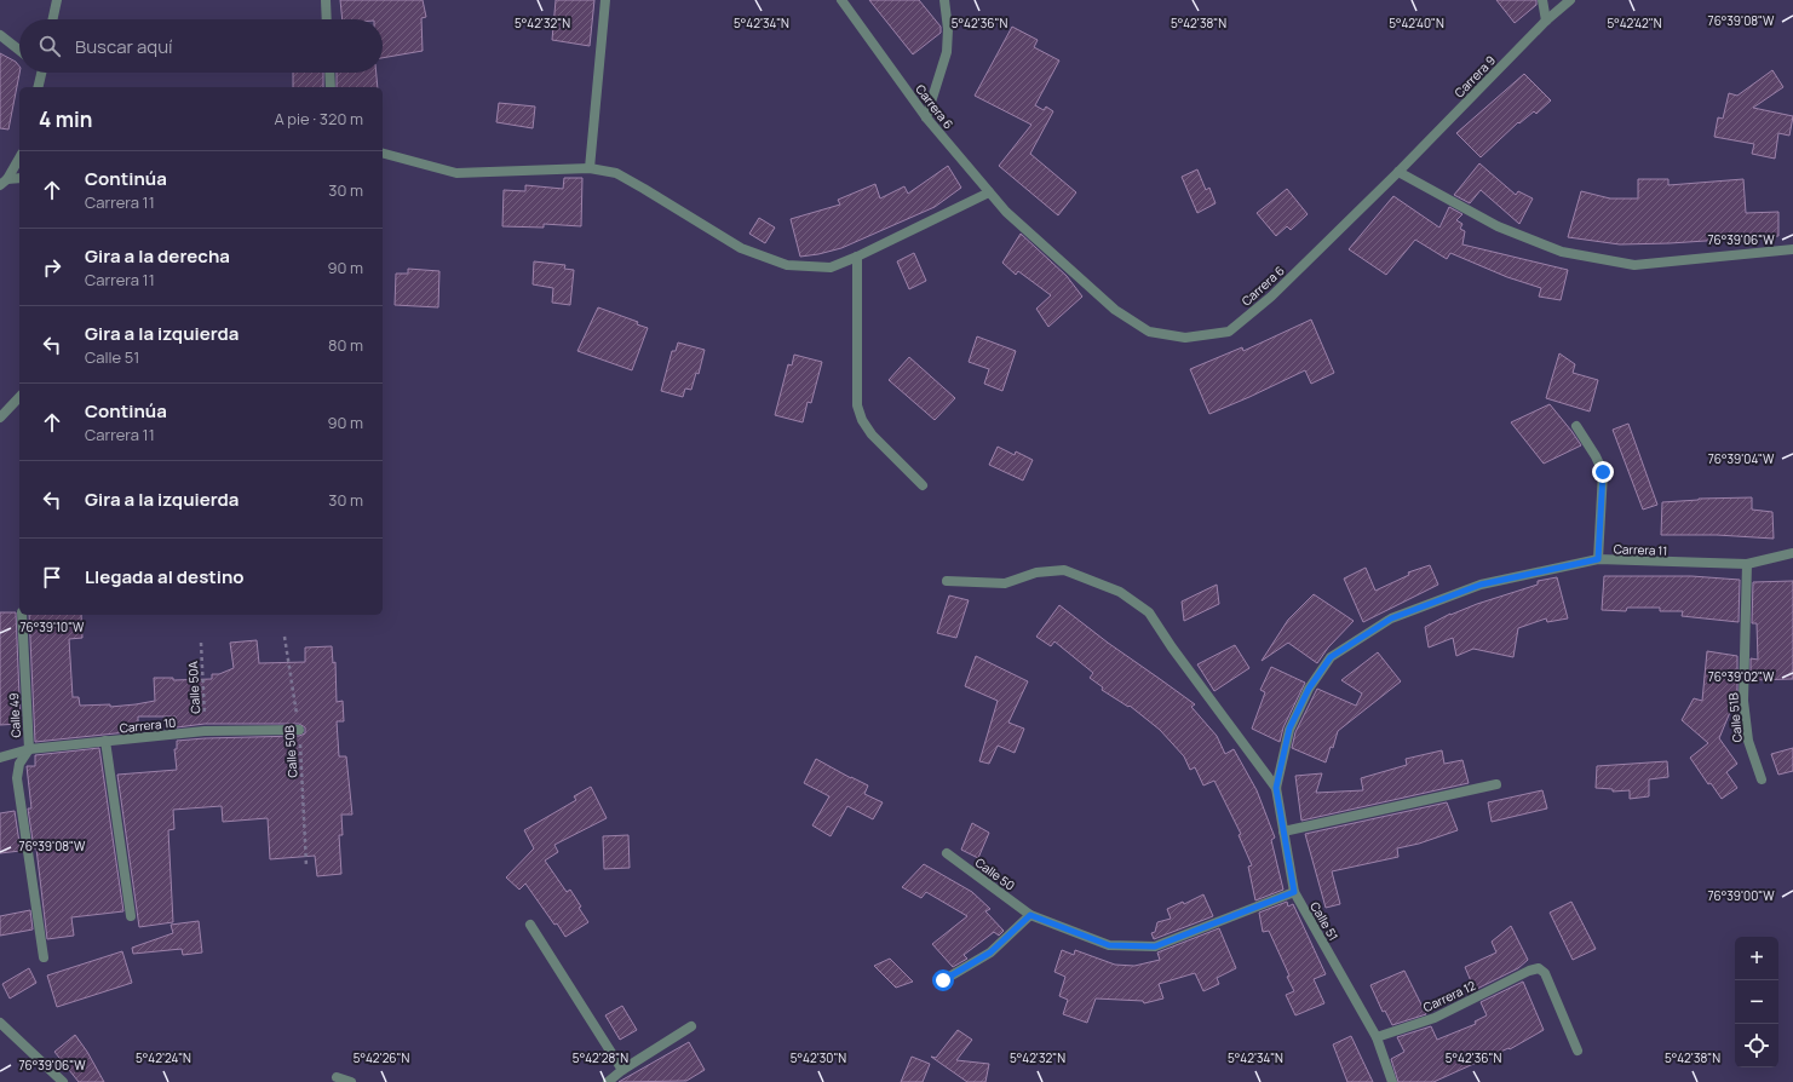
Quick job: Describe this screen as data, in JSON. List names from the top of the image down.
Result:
{
  "streets": {
    "street": [
      "Carrera 9",
      "Carrera 6",
      "Carrera 11",
      "Calle 49",
      "Calle 51B",
      "Carrera 10",
      "Calle 50",
      "Calle 51",
      "Carrera 12"
    ],
    "path": ["Calle 50A", "Calle 50B"]
  },
  "crossings": [
    ["Carrera 9", "Carrera 6"],
    ["Carrera 11", "Calle 51B"],
    ["Carrera 11", "Calle 51"],
    ["Calle 50A", "Carrera 10"],
    ["Calle 49", "Carrera 10"],
    ["Carrera 10", "Calle 50B"],
    ["Calle 51", "Carrera 12"]
  ],
  "page": {
    "search": "Buscar aquí",
    "heading": ["4 min", "A pie · 320 m"],
    "list": [
      ["Continúa", "Carrera 11", "30 m"],
      ["Gira a la derecha", "Carrera 11", "90 m"],
      ["Gira a la izquierda", "Calle 51", "80 m"],
      ["Continúa", "Carrera 11", "90 m"],
      ["Gira a la izquierda", "30 m"],
      "Llegada al destino"
    ],
    "map_buttons": ["+", "−"]
  },
  "coordinates": [
    "76°39'08\"W",
    "5°42'32\"N",
    "5°42'34\"N",
    "5°42'36\"N",
    "5°42'38\"N",
    "5°42'40\"N",
    "5°42'42\"N",
    "76°39'06\"W",
    "76°39'04\"W",
    "76°39'10\"W",
    "76°39'02\"W",
    "76°39'00\"W",
    "5°42'24\"N",
    "5°42'26\"N",
    "5°42'28\"N",
    "5°42'30\"N"
  ]
}
